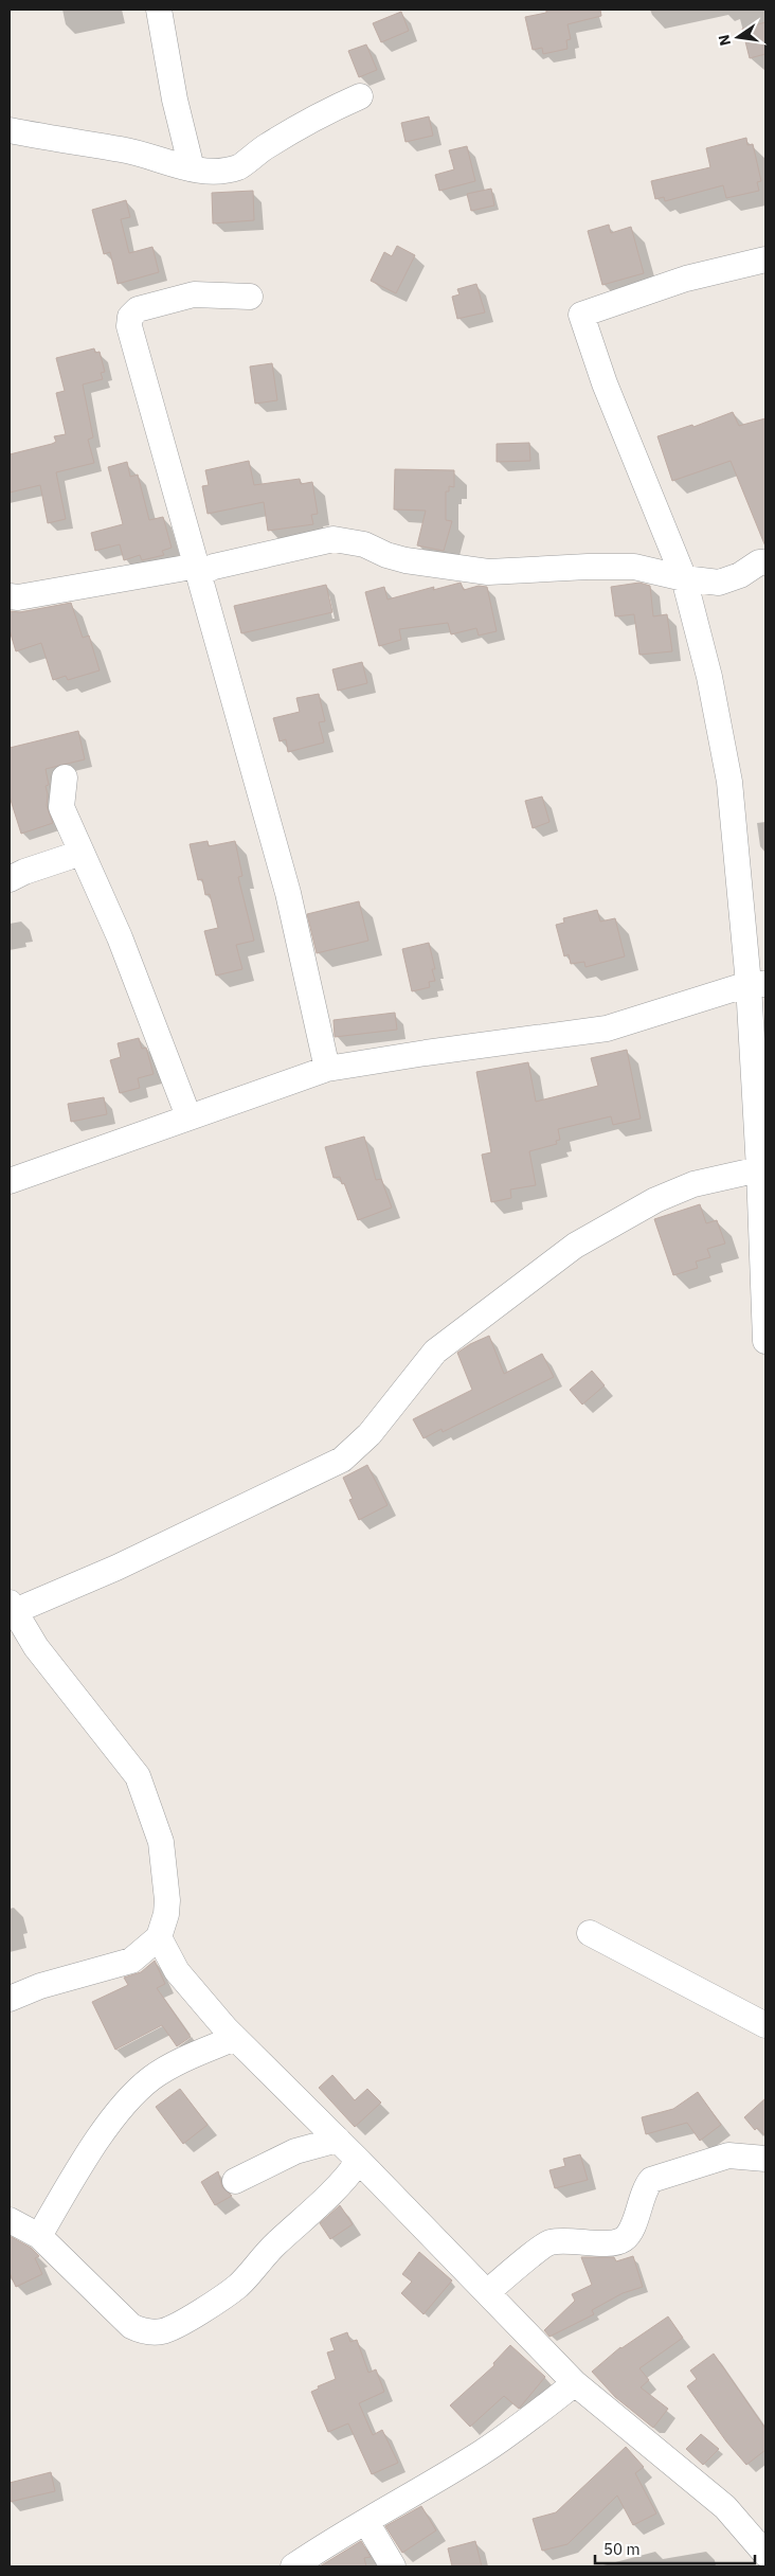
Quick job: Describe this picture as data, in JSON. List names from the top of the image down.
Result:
{
  "scale_bar": "50 m",
  "north": "left"
}
